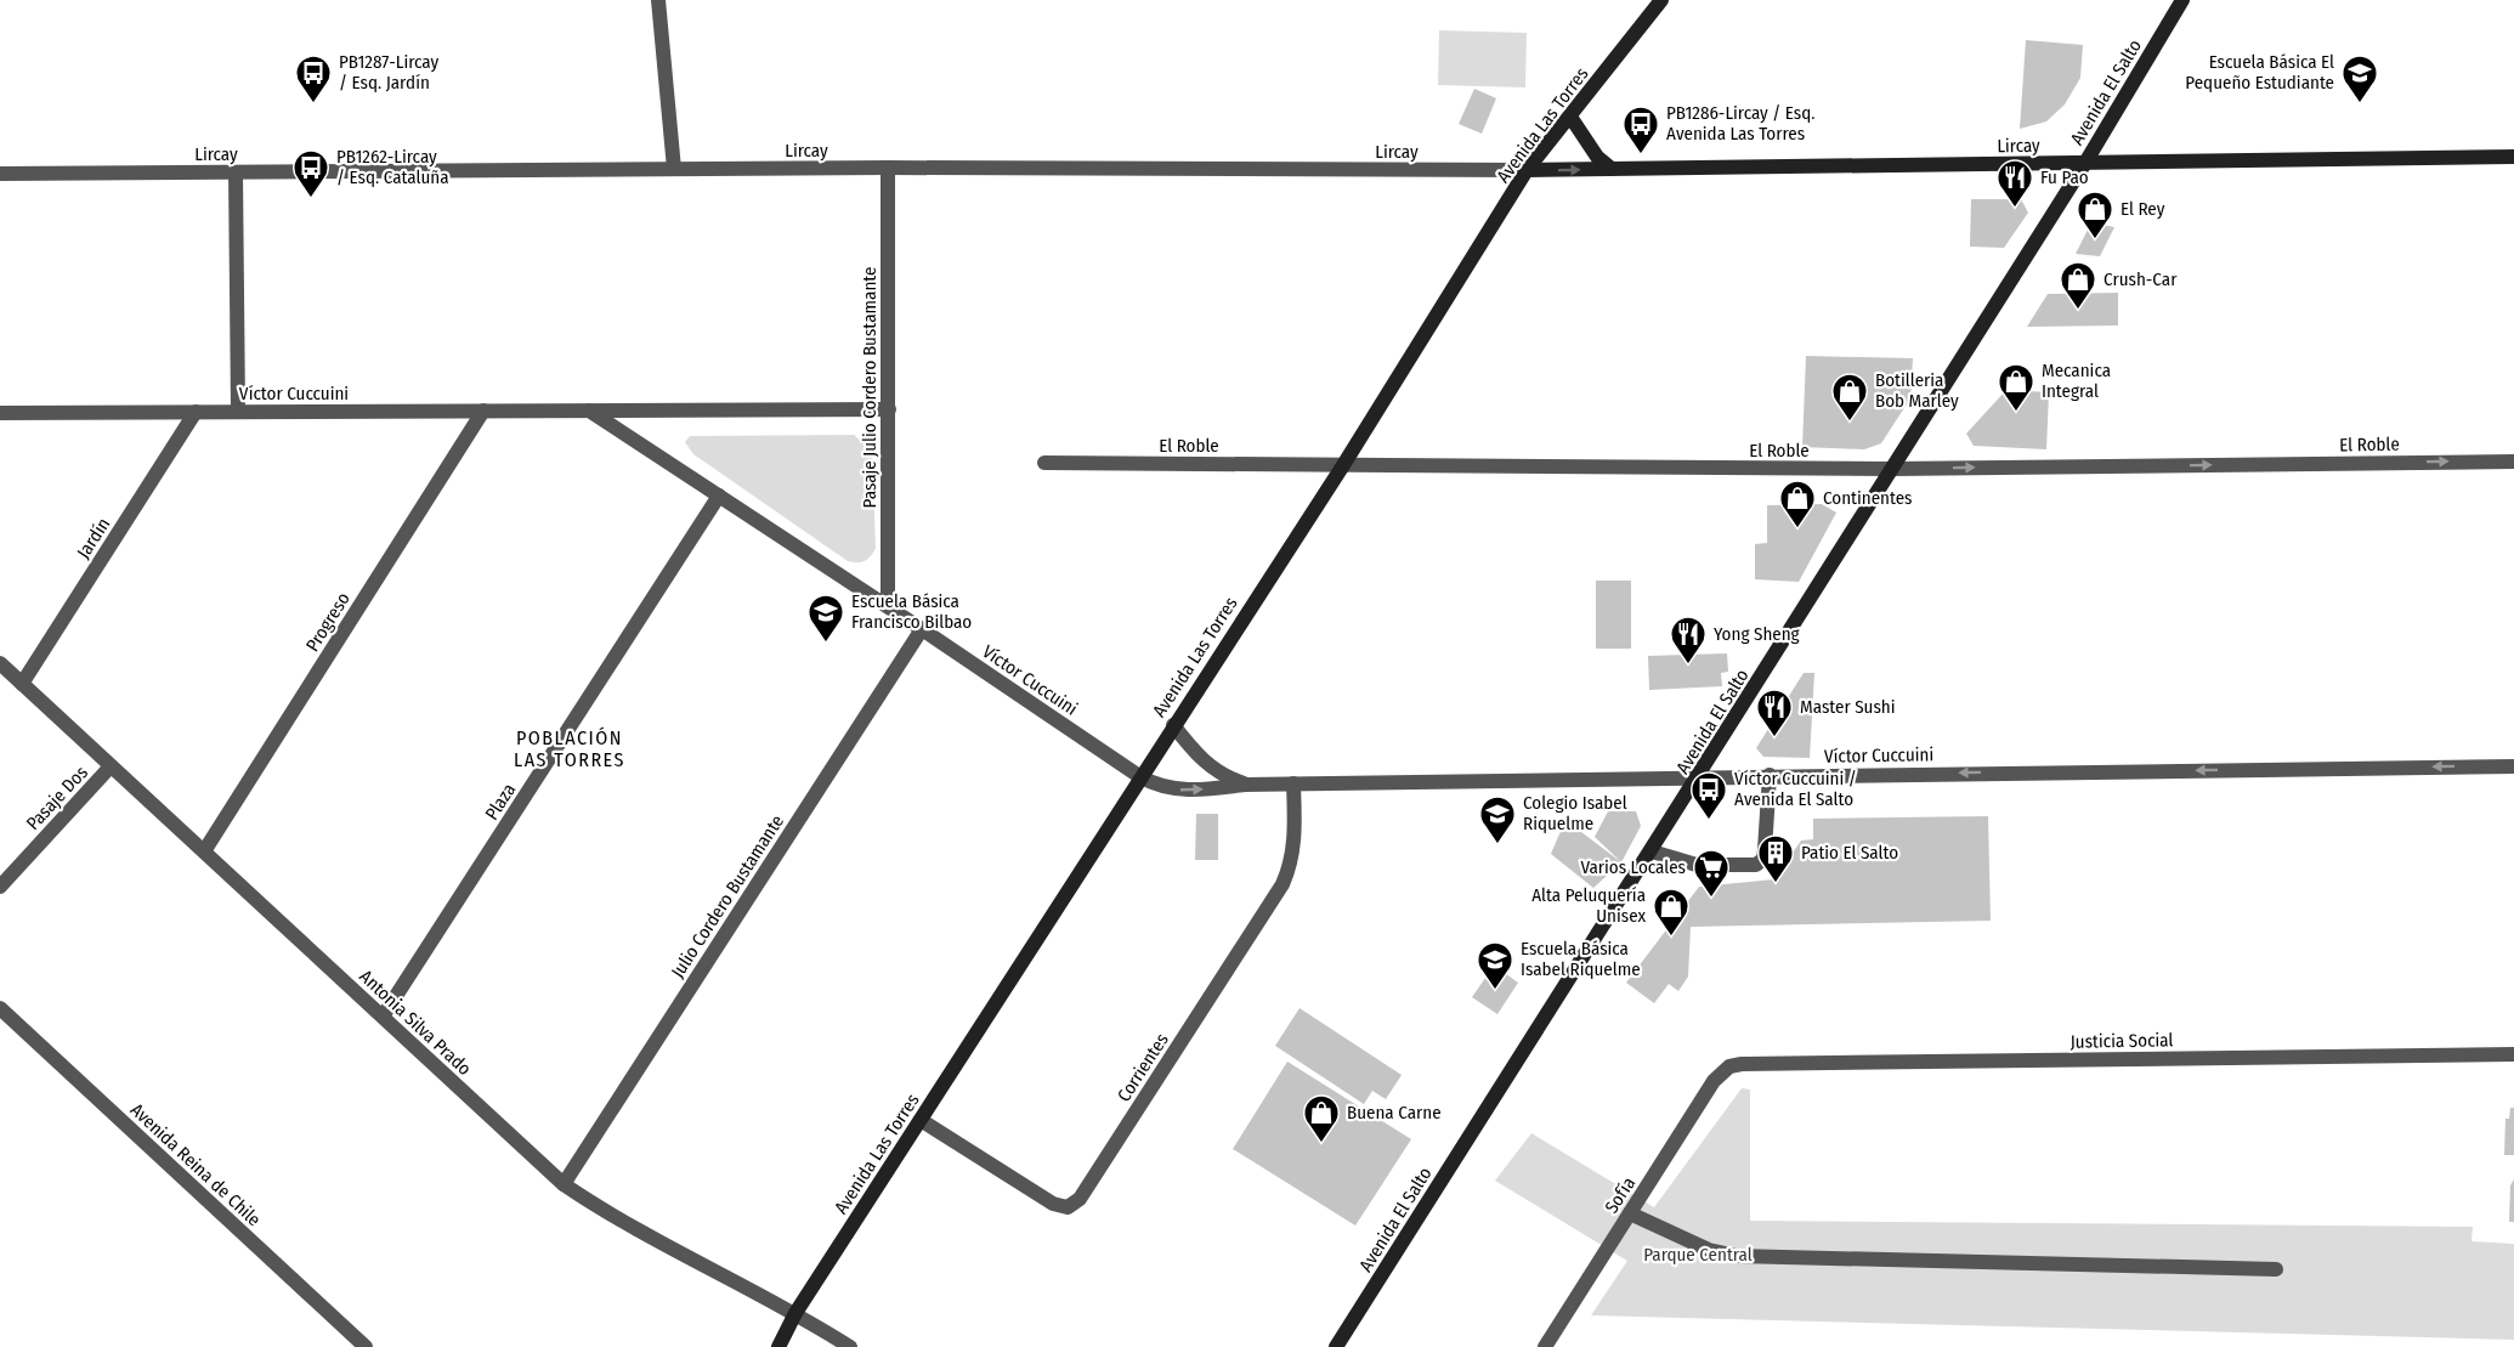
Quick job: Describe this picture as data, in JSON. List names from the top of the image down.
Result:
{
  "streets": {
    "street": [
      "Avenida El Salto",
      "Avenida Las Torres",
      "Lircay",
      "Pasaje Julio Cordero Bustamante",
      "Víctor Cuccuini",
      "El Roble",
      "Jardín",
      "Progreso",
      "Pasaje Dos",
      "Plaza",
      "Julio Cordero Bustamante",
      "Antonia Silva Prado",
      "Justicia Social",
      "Corrientes",
      "Avenida Reina de Chile",
      "Sofía"
    ]
  },
  "crossings": [
    ["Avenida El Salto", "Lircay"],
    ["Avenida El Salto", "Víctor Cuccuini"],
    ["Avenida El Salto", "El Roble"],
    ["Avenida Las Torres", "Lircay"],
    ["Avenida Las Torres", "Víctor Cuccuini"],
    ["Avenida Las Torres", "El Roble"],
    ["Avenida Las Torres", "Antonia Silva Prado"],
    ["Avenida Las Torres", "Corrientes"],
    ["Lircay", "Pasaje Julio Cordero Bustamante"],
    ["Pasaje Julio Cordero Bustamante", "Víctor Cuccuini"],
    ["Víctor Cuccuini", "Jardín"],
    ["Víctor Cuccuini", "Progreso"],
    ["Víctor Cuccuini", "Plaza"],
    ["Víctor Cuccuini", "Julio Cordero Bustamante"],
    ["Víctor Cuccuini", "Corrientes"],
    ["Jardín", "Antonia Silva Prado"],
    ["Progreso", "Antonia Silva Prado"],
    ["Pasaje Dos", "Antonia Silva Prado"],
    ["Plaza", "Antonia Silva Prado"],
    ["Julio Cordero Bustamante", "Antonia Silva Prado"],
    ["Justicia Social", "Sofía"]
  ],
  "one_way": ["El Roble"],
  "districts": ["POBLACIÓN LAS TORRES"],
  "parks": ["Parque Central"],
  "places": {
    "bus stop": [
      "PB1287-Lircay / Esq. Jardín",
      "PB1286-Lircay / Esq. Avenida Las Torres",
      "PB1262-Lircay / Esq. Cataluña",
      "Víctor Cuccuini / Avenida El Salto"
    ],
    "school or university": [
      "Escuela Básica El Pequeño Estudiante",
      "Escuela Básica Francisco Bilbao",
      "Colegio Isabel Riquelme",
      "Escuela Básica Isabel Riquelme"
    ],
    "restaurant": ["Fu Pao", "Yong Sheng", "Master Sushi"],
    "shop": [
      "El Rey",
      "Crush-Car",
      "Mecanica Integral",
      "Botilleria Bob Marley",
      "Continentes",
      "Alta Peluquería Unisex",
      "Buena Carne"
    ],
    "building": ["Patio El Salto"],
    "supermarket": ["Varios Locales"]
  }
}
